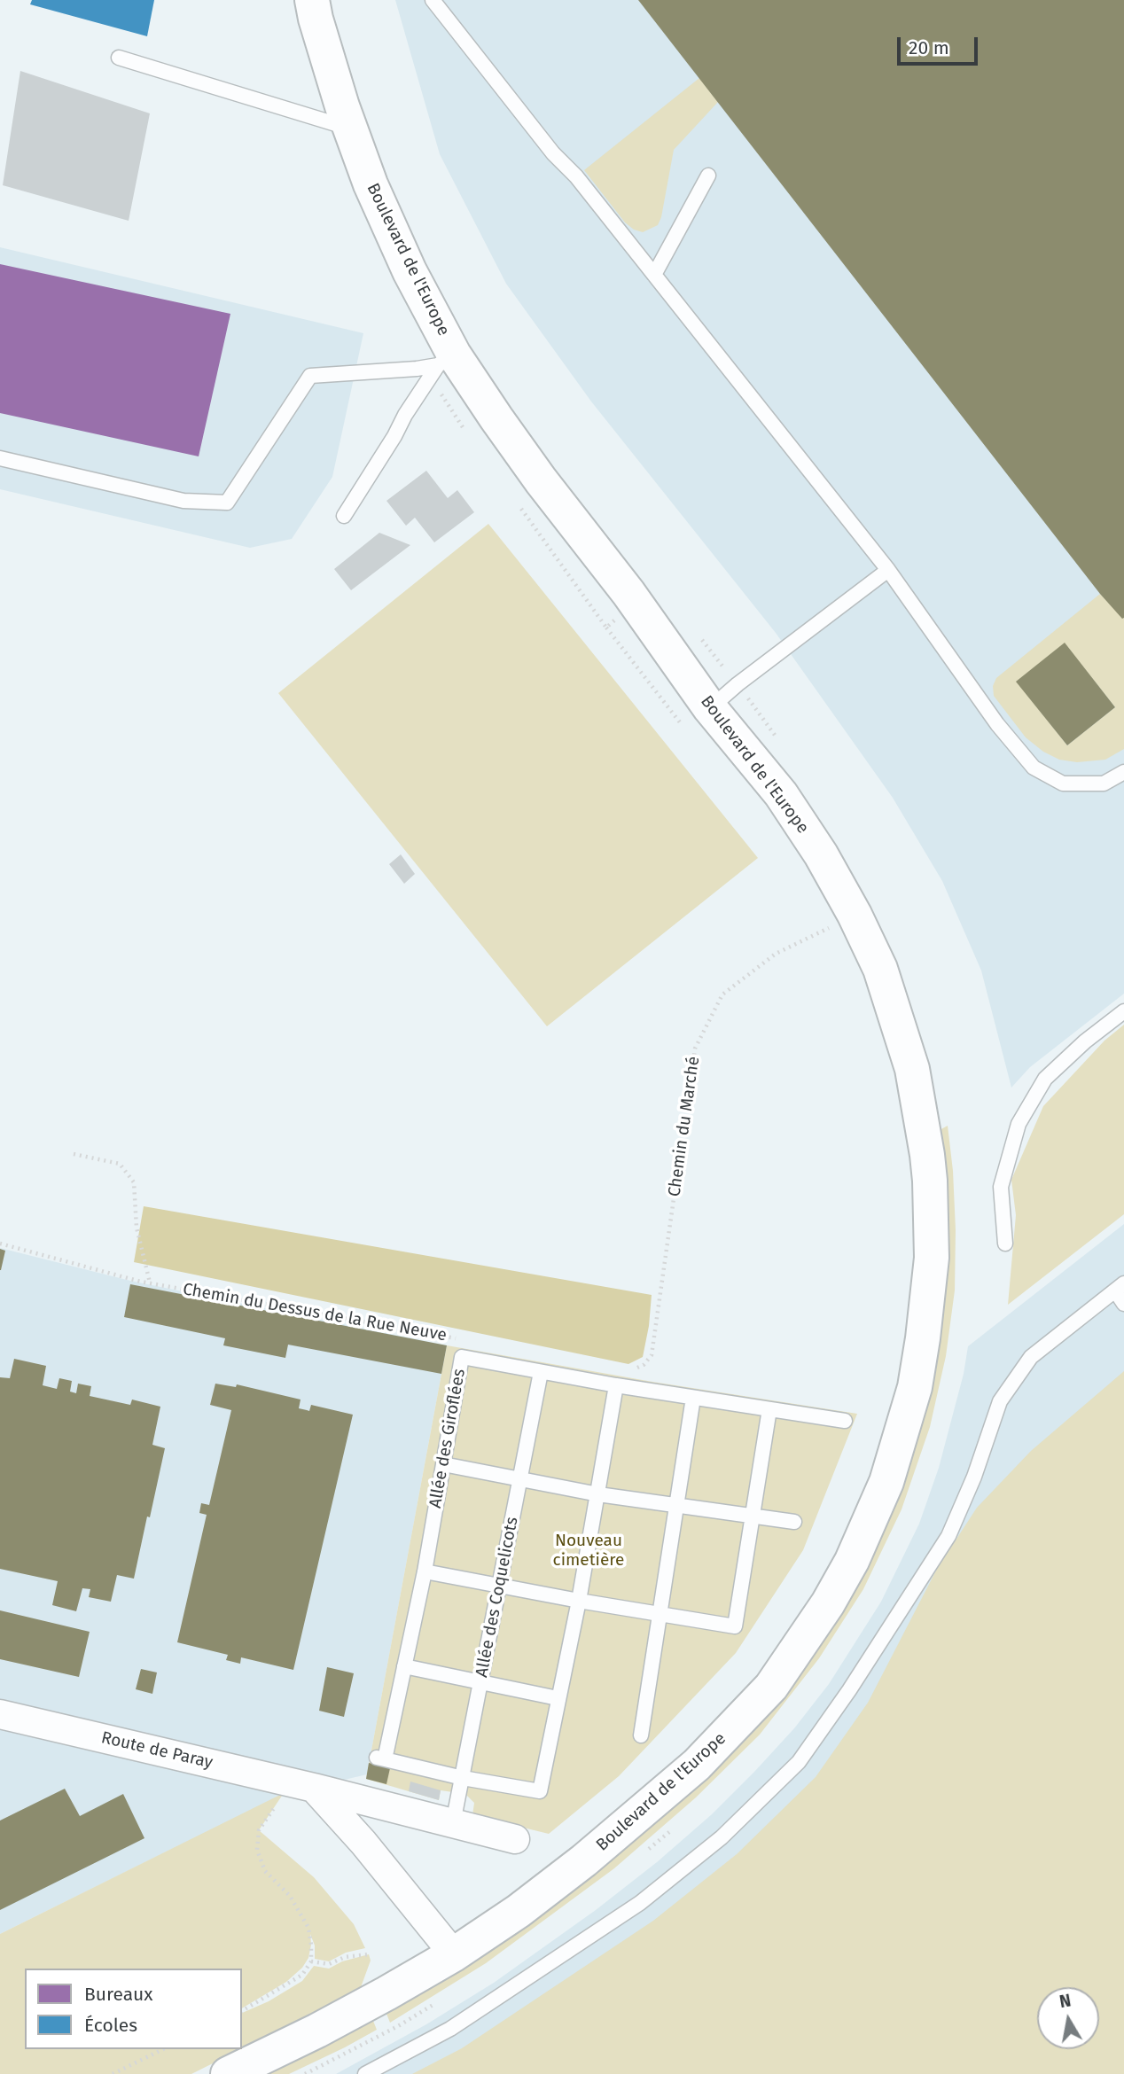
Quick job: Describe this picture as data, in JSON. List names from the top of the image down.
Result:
{
  "streets": {
    "main road": ["Boulevard de l'Europe"],
    "street": ["Route de Paray"],
    "lane": ["Allée des Giroflées", "Allée des Coquelicots"],
    "path": ["Chemin du Marché", "Chemin du Dessus de la Rue Neuve"]
  },
  "crossings": [
    ["Boulevard de l'Europe", "Chemin du Marché"],
    ["Allée des Giroflées", "Allée des Coquelicots"],
    ["Allée des Coquelicots", "Route de Paray"]
  ],
  "parks": ["Nouveau cimetière"],
  "legend": ["Bureaux", "Écoles"],
  "scale_bar": "20 m",
  "north": "top"
}
